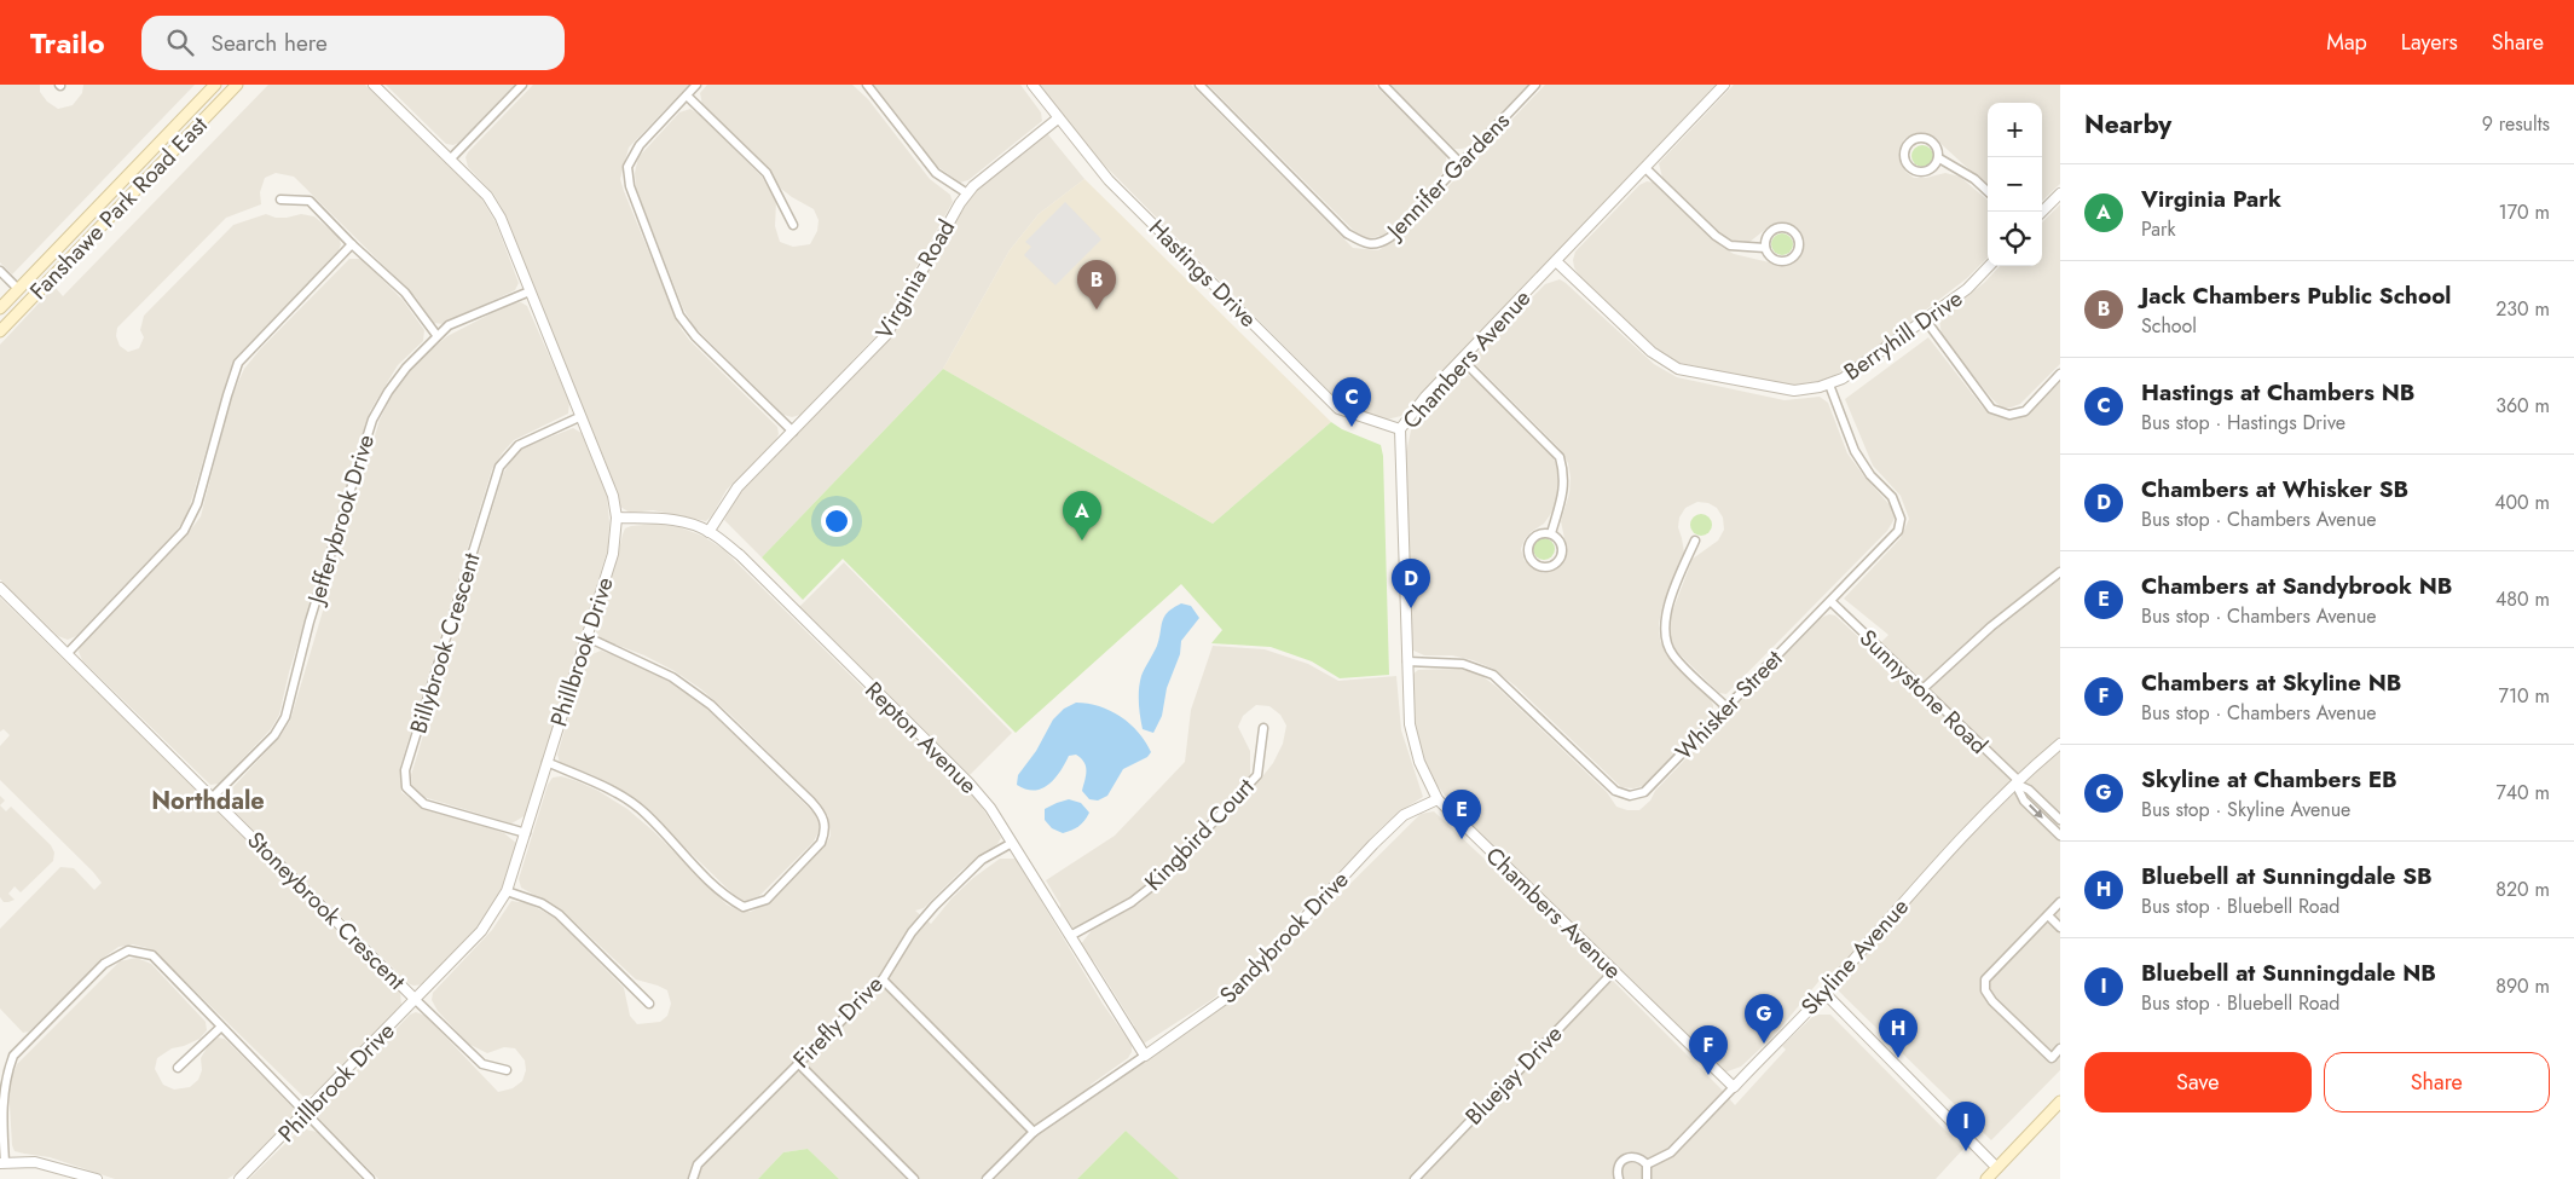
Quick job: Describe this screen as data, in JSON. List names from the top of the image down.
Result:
{
  "streets": {
    "main road": ["Fanshawe Park Road East"],
    "street": [
      "Jennifer Gardens",
      "Hastings Drive",
      "Virginia Road",
      "Berryhill Drive",
      "Chambers Avenue",
      "Jefferybrook Drive",
      "Billybrook Crescent",
      "Phillbrook Drive",
      "Sunnystone Road",
      "Whisker Street",
      "Repton Avenue",
      "Kingbird Court",
      "Stoneybrook Crescent",
      "Sandybrook Drive",
      "Skyline Avenue",
      "Firefly Drive",
      "Bluejay Drive"
    ]
  },
  "crossings": [
    ["Hastings Drive", "Virginia Road"],
    ["Hastings Drive", "Chambers Avenue"],
    ["Virginia Road", "Repton Avenue"],
    ["Berryhill Drive", "Chambers Avenue"],
    ["Berryhill Drive", "Whisker Street"],
    ["Chambers Avenue", "Whisker Street"],
    ["Chambers Avenue", "Sandybrook Drive"],
    ["Chambers Avenue", "Skyline Avenue"],
    ["Chambers Avenue", "Bluejay Drive"],
    ["Jefferybrook Drive", "Phillbrook Drive"],
    ["Jefferybrook Drive", "Stoneybrook Crescent"],
    ["Billybrook Crescent", "Phillbrook Drive"],
    ["Phillbrook Drive", "Repton Avenue"],
    ["Phillbrook Drive", "Stoneybrook Crescent"],
    ["Sunnystone Road", "Whisker Street"],
    ["Sunnystone Road", "Skyline Avenue"],
    ["Repton Avenue", "Kingbird Court"],
    ["Repton Avenue", "Sandybrook Drive"],
    ["Repton Avenue", "Firefly Drive"]
  ],
  "districts": ["Northdale"],
  "page": {
    "header": "Trailo",
    "search": "Search here",
    "nav": ["Map", "Layers", "Share"],
    "heading": ["Nearby", "9 results"],
    "map_buttons": ["+", "−"],
    "list": [
      {
        "mark": "A",
        "name": "Virginia Park",
        "note": "Park",
        "value": "170 m"
      },
      {
        "mark": "B",
        "name": "Jack Chambers Public School",
        "note": "School",
        "value": "230 m"
      },
      {
        "mark": "C",
        "name": "Hastings at Chambers NB",
        "note": "Bus stop · Hastings Drive",
        "value": "360 m"
      },
      {
        "mark": "D",
        "name": "Chambers at Whisker SB",
        "note": "Bus stop · Chambers Avenue",
        "value": "400 m"
      },
      {
        "mark": "E",
        "name": "Chambers at Sandybrook NB",
        "note": "Bus stop · Chambers Avenue",
        "value": "480 m"
      },
      {
        "mark": "F",
        "name": "Chambers at Skyline NB",
        "note": "Bus stop · Chambers Avenue",
        "value": "710 m"
      },
      {
        "mark": "G",
        "name": "Skyline at Chambers EB",
        "note": "Bus stop · Skyline Avenue",
        "value": "740 m"
      },
      {
        "mark": "H",
        "name": "Bluebell at Sunningdale SB",
        "note": "Bus stop · Bluebell Road",
        "value": "820 m"
      },
      {
        "mark": "I",
        "name": "Bluebell at Sunningdale NB",
        "note": "Bus stop · Bluebell Road",
        "value": "890 m"
      }
    ],
    "pins": [
      "B",
      "C",
      "A",
      "D",
      "E",
      "G",
      "H",
      "F",
      "I"
    ],
    "buttons": ["Save", "Share"]
  }
}
